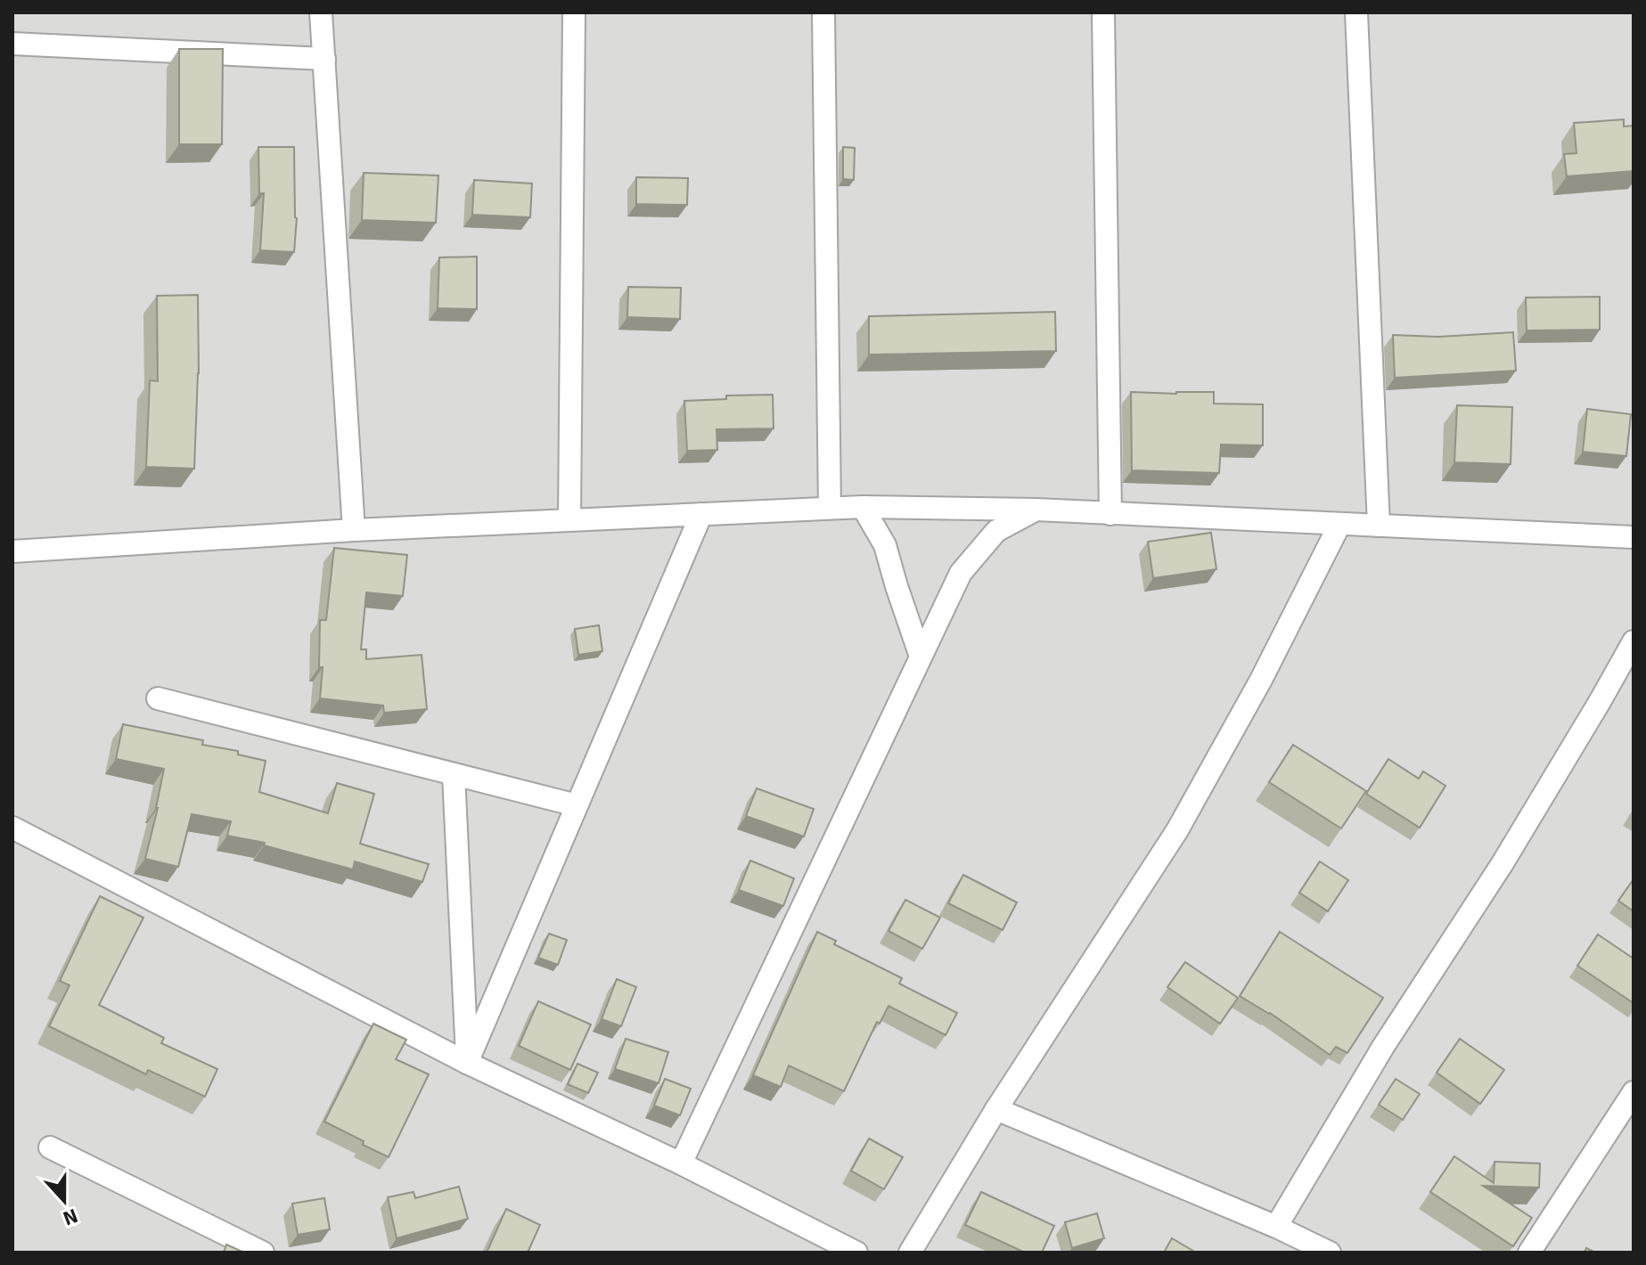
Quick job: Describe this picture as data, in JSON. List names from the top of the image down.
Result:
{
  "north": "bottom"
}
